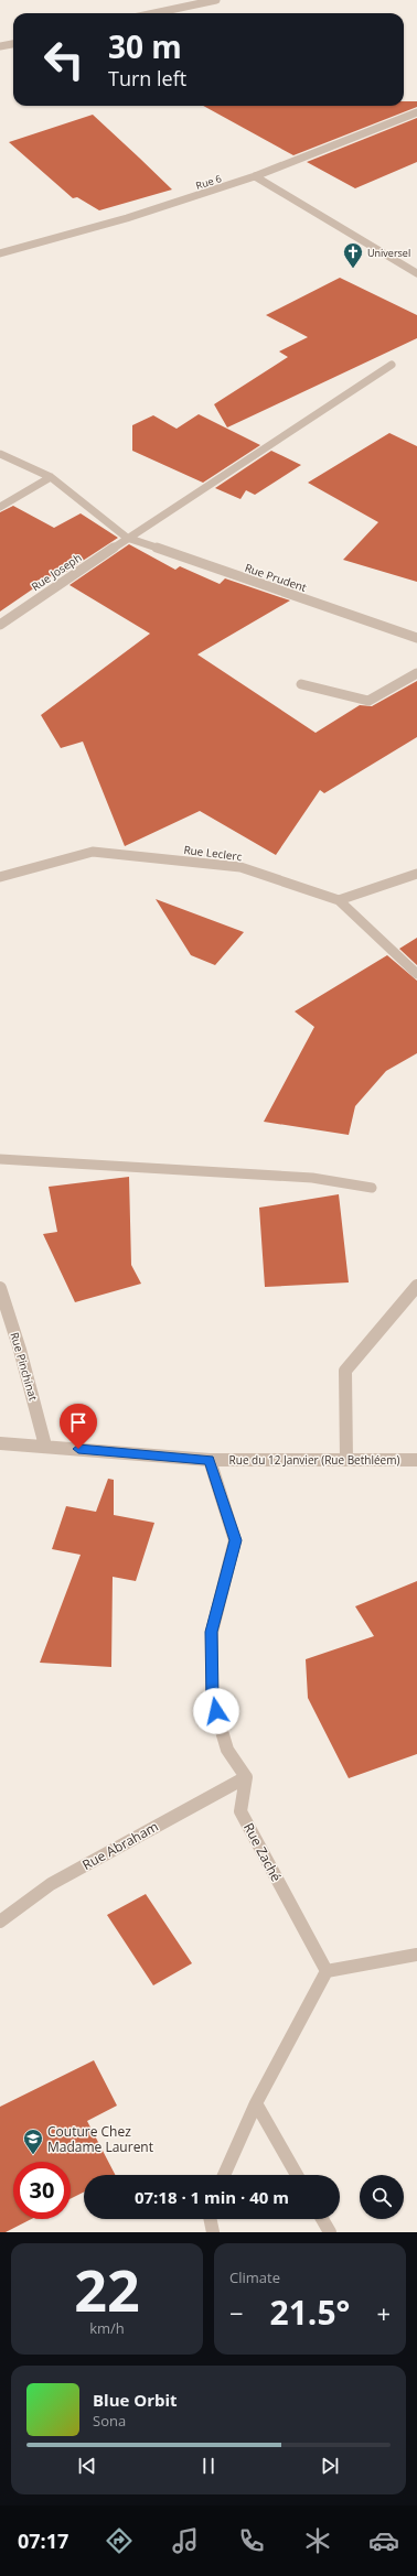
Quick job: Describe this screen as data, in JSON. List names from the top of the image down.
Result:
{
  "streets": {
    "street": [
      "Rue 6",
      "Rue Joseph",
      "Rue Prudent",
      "Rue Leclerc",
      "Rue Pinchinat",
      "Rue du 12 Janvier (Rue Bethléem)",
      "Rue Abraham",
      "Rue Zaché"
    ]
  },
  "crossings": [
    ["Rue Joseph", "Rue Prudent"],
    ["Rue Pinchinat", "Rue du 12 Janvier (Rue Bethléem)"],
    ["Rue Abraham", "Rue Zaché"]
  ],
  "places": {
    "church": ["Universel"],
    "school or university": ["Couture Chez Madame Laurent"]
  },
  "page": {
    "turn": ["30 m", "Turn left"],
    "limit": "30",
    "trip": "07:18 · 1 min · 40 m",
    "tile": [
      ["22", "km/h"],
      "Climate"
    ],
    "heat": ["−", "21.5°", "+"],
    "song": ["Blue Orbit", "Sona"],
    "tabs": "07:17"
  }
}
